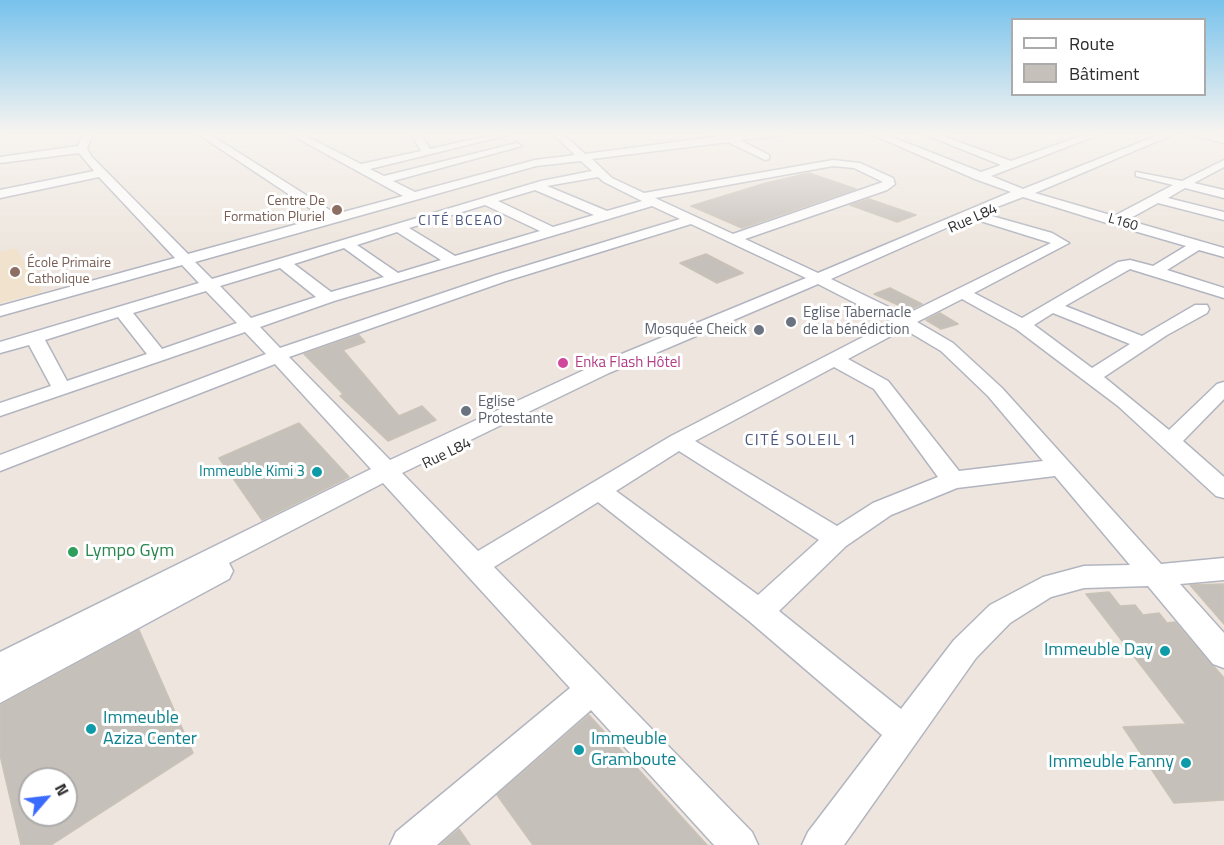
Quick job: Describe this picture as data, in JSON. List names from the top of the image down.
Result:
{
  "streets": {
    "street": ["Rue L84", "L160"]
  },
  "crossings": [
    ["Rue L84", "L160"]
  ],
  "districts": ["CITÉ BCEAO", "CITÉ SOLEIL 1"],
  "places": [
    "Centre De Formation Pluriel",
    "École Primaire Catholique",
    "Eglise Tabernacle de la bénédiction",
    "Mosquée Cheick",
    "Enka Flash Hôtel",
    "Eglise Protestante",
    "Immeuble Kimi 3",
    "Lympo Gym",
    "Immeuble Day",
    "Immeuble Aziza Center",
    "Immeuble Gramboute",
    "Immeuble Fanny"
  ],
  "legend": ["Route", "Bâtiment"],
  "north": "top right"
}
